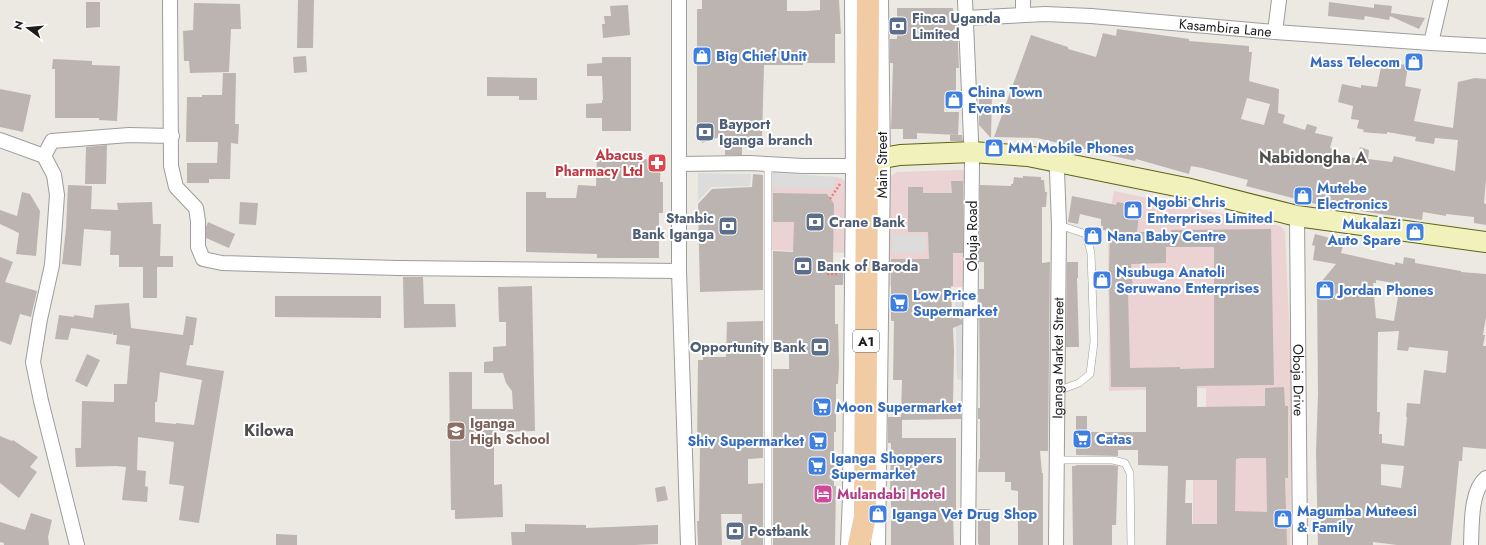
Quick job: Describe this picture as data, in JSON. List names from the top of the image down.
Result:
{
  "streets": {
    "main road": ["Main Street", "A1"],
    "street": [
      "Kasambira Lane",
      "Obuja Road",
      "Iganga Market Street",
      "Oboja Drive"
    ]
  },
  "crossings": [
    ["Kasambira Lane", "Obuja Road"]
  ],
  "districts": ["Nabidongha A", "Kilowa"],
  "places": {
    "bank": [
      "Finca Uganda Limited",
      "Bayport Iganga branch",
      "Crane Bank",
      "Stanbic Bank Iganga",
      "Bank of Baroda",
      "Opportunity Bank",
      "Postbank"
    ],
    "shop": [
      "Big Chief Unit",
      "Mass Telecom",
      "China Town Events",
      "MM Mobile Phones",
      "Mutebe Electronics",
      "Ngobi Chris Enterprises Limited",
      "Mukalazi Auto Spare",
      "Nana Baby Centre",
      "Nsubuga Anatoli Seruwano Enterprises",
      "Jordan Phones",
      "Iganga Vet Drug Shop",
      "Magumba Muteesi & Family"
    ],
    "pharmacy": ["Abacus Pharmacy Ltd"],
    "supermarket": [
      "Low Price Supermarket",
      "Moon Supermarket",
      "Catas",
      "Shiv Supermarket",
      "Iganga Shoppers Supermarket"
    ],
    "school or university": ["Iganga High School"],
    "hotel": ["Mulandabi Hotel"]
  },
  "north": "left"
}
